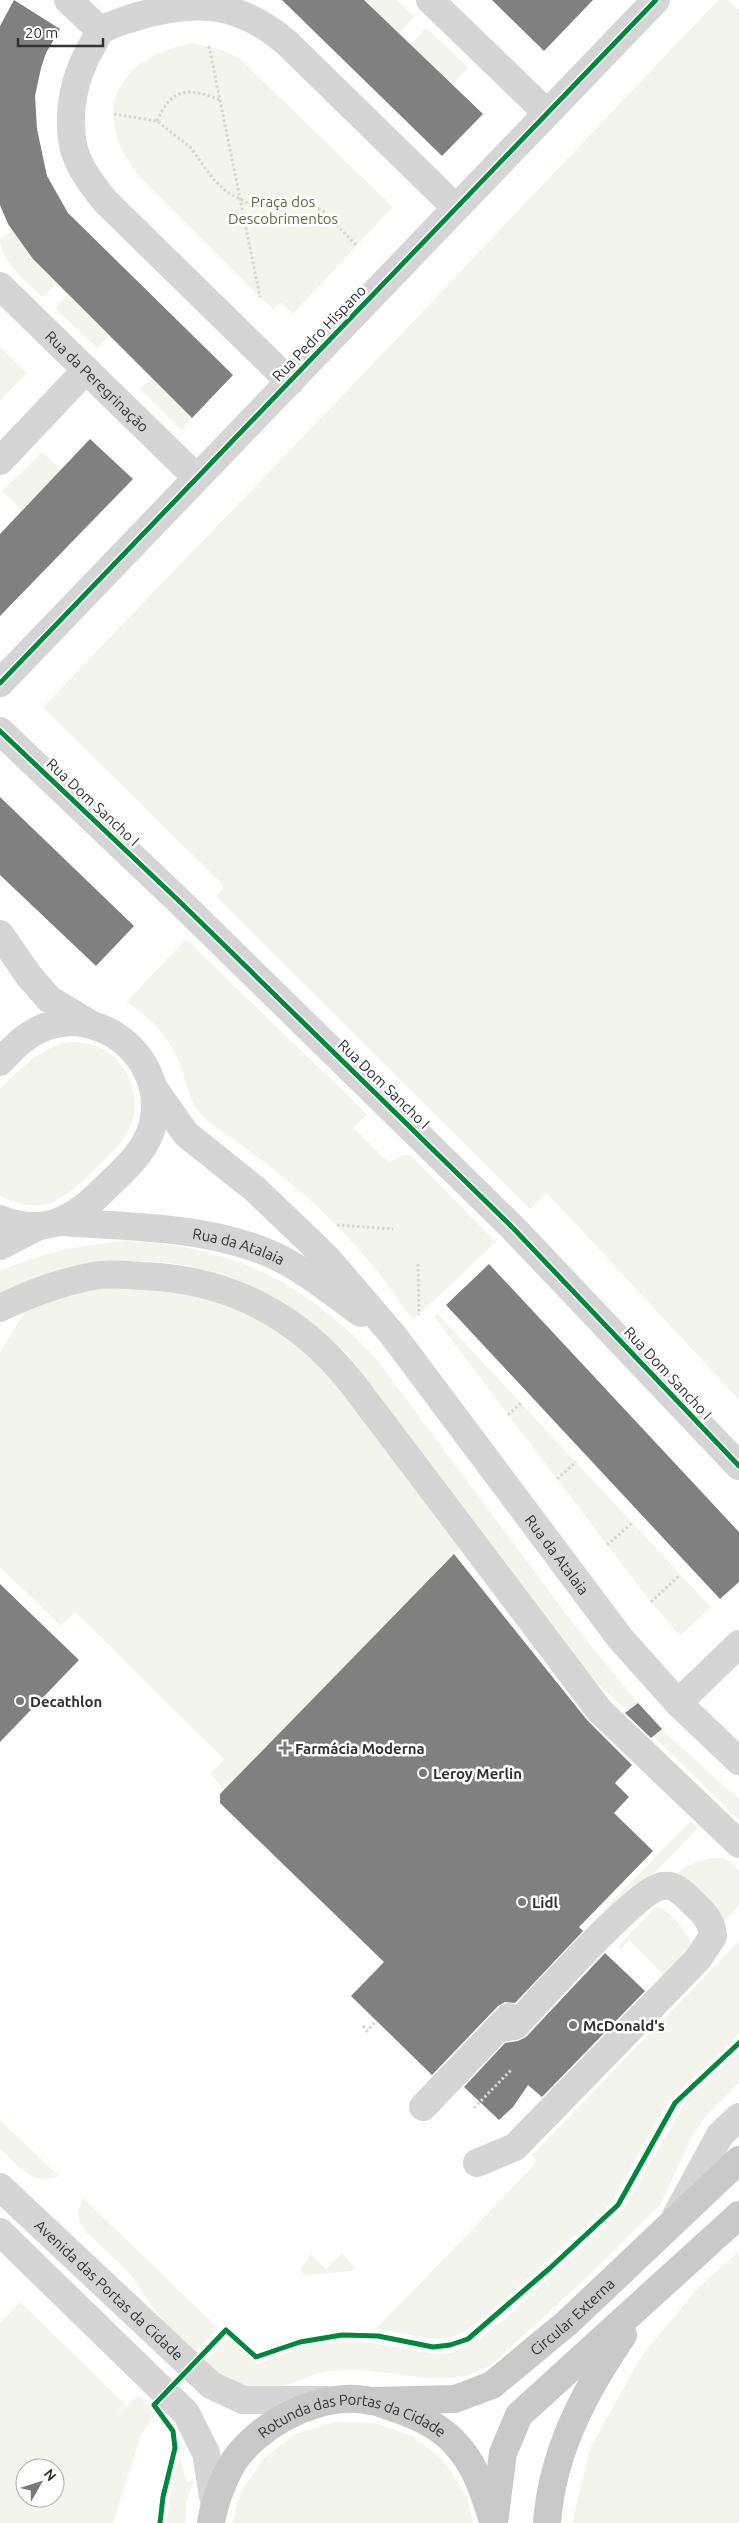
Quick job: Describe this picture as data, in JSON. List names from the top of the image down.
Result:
{
  "streets": {
    "main road": ["Circular Externa", "Rotunda das Portas da Cidade"],
    "street": [
      "Rua Pedro Hispano",
      "Rua da Peregrinação",
      "Rua Dom Sancho I",
      "Rua da Atalaia",
      "Avenida das Portas da Cidade"
    ]
  },
  "crossings": [
    ["Rua Pedro Hispano", "Rua da Peregrinação"],
    ["Avenida das Portas da Cidade", "Rotunda das Portas da Cidade"],
    ["Circular Externa", "Rotunda das Portas da Cidade"]
  ],
  "parks": ["Praça dos Descobrimentos"],
  "places": {
    "other": [
      "Decathlon",
      "Leroy Merlin",
      "Lidl",
      "McDonald's"
    ],
    "health": ["Farmácia Moderna"]
  },
  "scale_bar": "20 m",
  "north": "top right"
}
